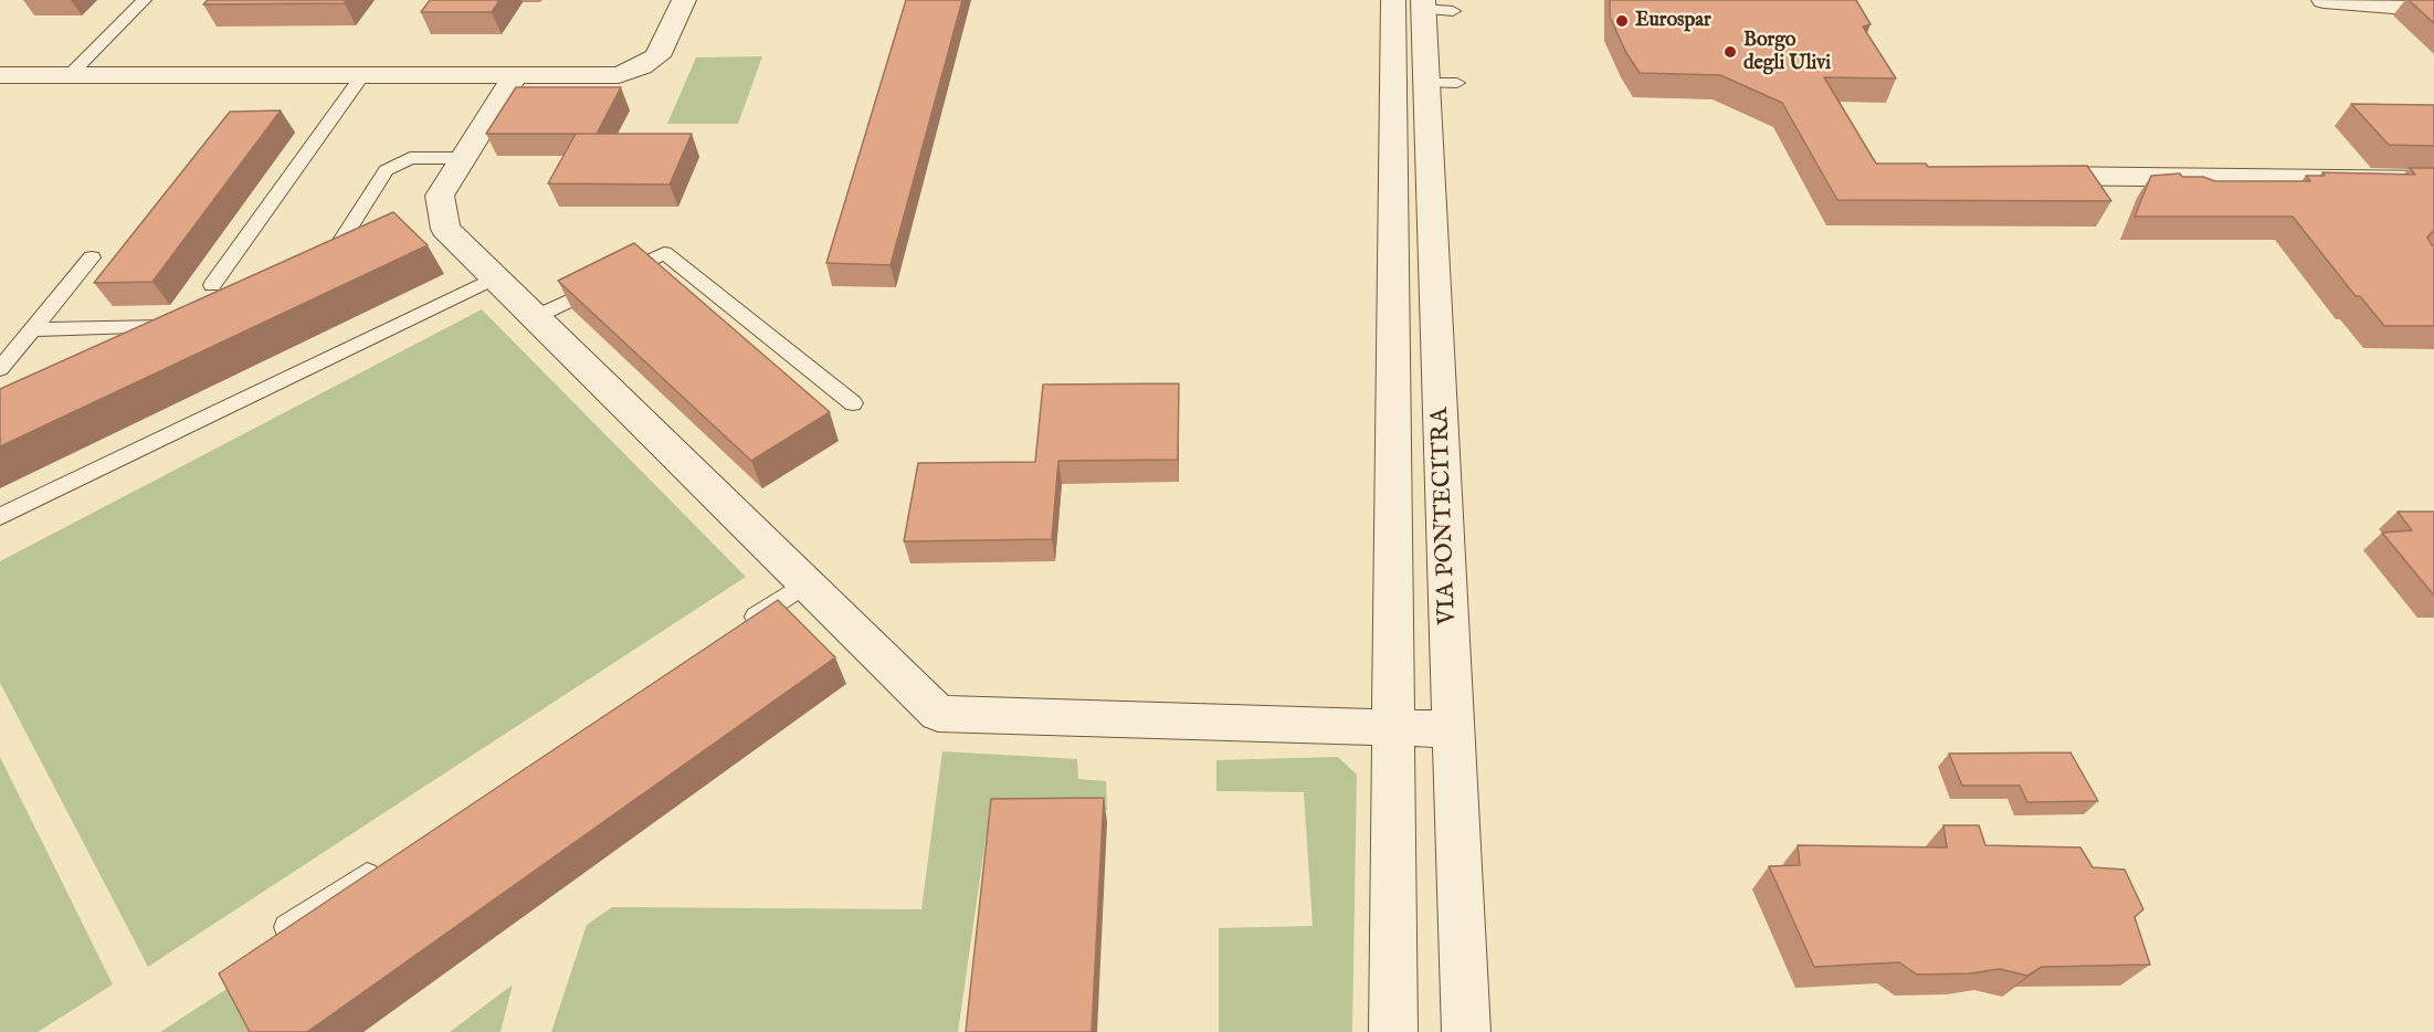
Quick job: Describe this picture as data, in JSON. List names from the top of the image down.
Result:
{
  "streets": {
    "street": ["VIA PONTECITRA"]
  },
  "places": ["Eurospar", "Borgo degli Ulivi"]
}
